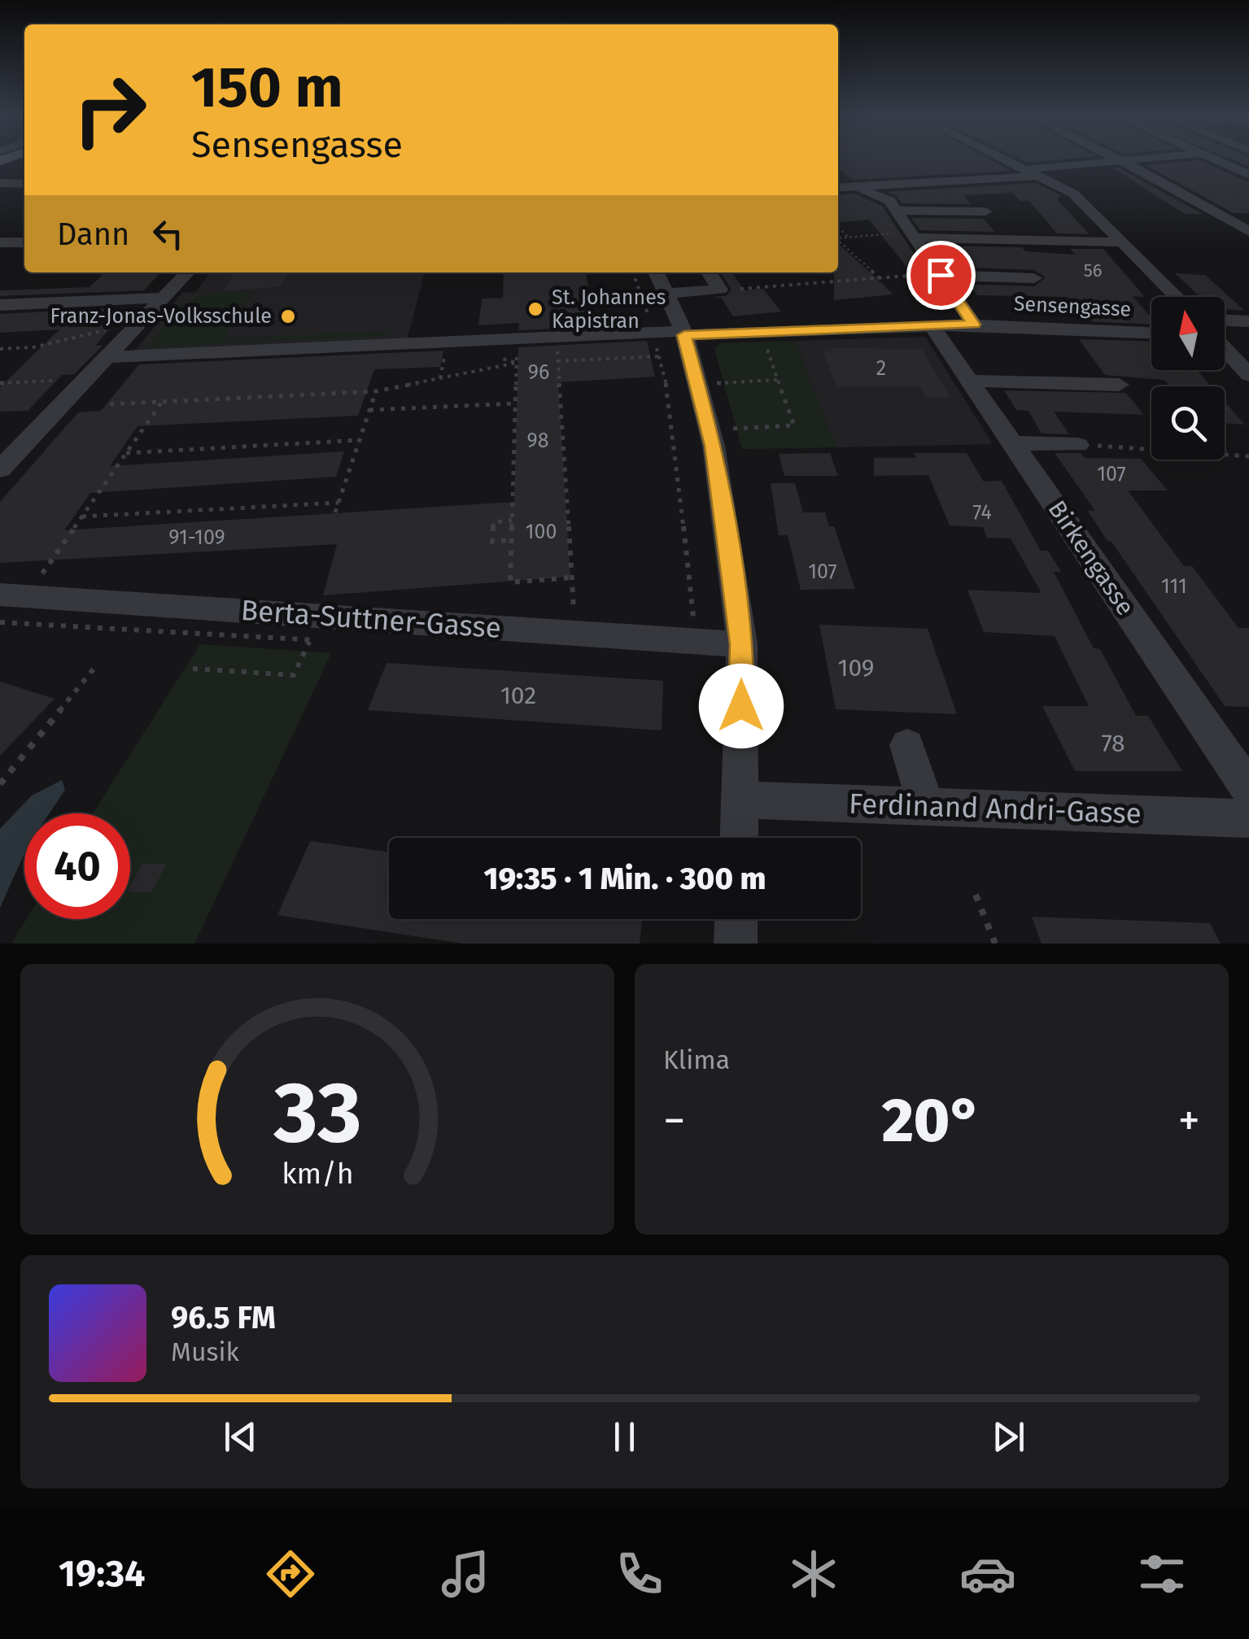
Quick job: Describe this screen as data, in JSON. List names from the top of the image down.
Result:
{
  "streets": {
    "street": [
      "Sensengasse",
      "Birkengasse",
      "Berta-Suttner-Gasse",
      "Ferdinand Andri-Gasse"
    ]
  },
  "crossings": [
    ["Sensengasse", "Birkengasse"]
  ],
  "places": ["St. Johannes Kapistran", "Franz-Jonas-Volksschule"],
  "house_numbers": [
    "56",
    "2",
    "96",
    "98",
    "107",
    "74",
    "100",
    "91-109",
    "107",
    "111",
    "109",
    "102",
    "78"
  ],
  "north": "top",
  "page": {
    "turn": ["150 m", "Sensengasse"],
    "then": "Dann",
    "limit": "40",
    "trip": "19:35 · 1 Min. · 300 m",
    "tile": "Klima",
    "heat": ["−", "20°", "+"],
    "song": ["96.5 FM", "Musik"],
    "tabs": "19:34",
    "gauge": ["33", "km/h"]
  }
}
